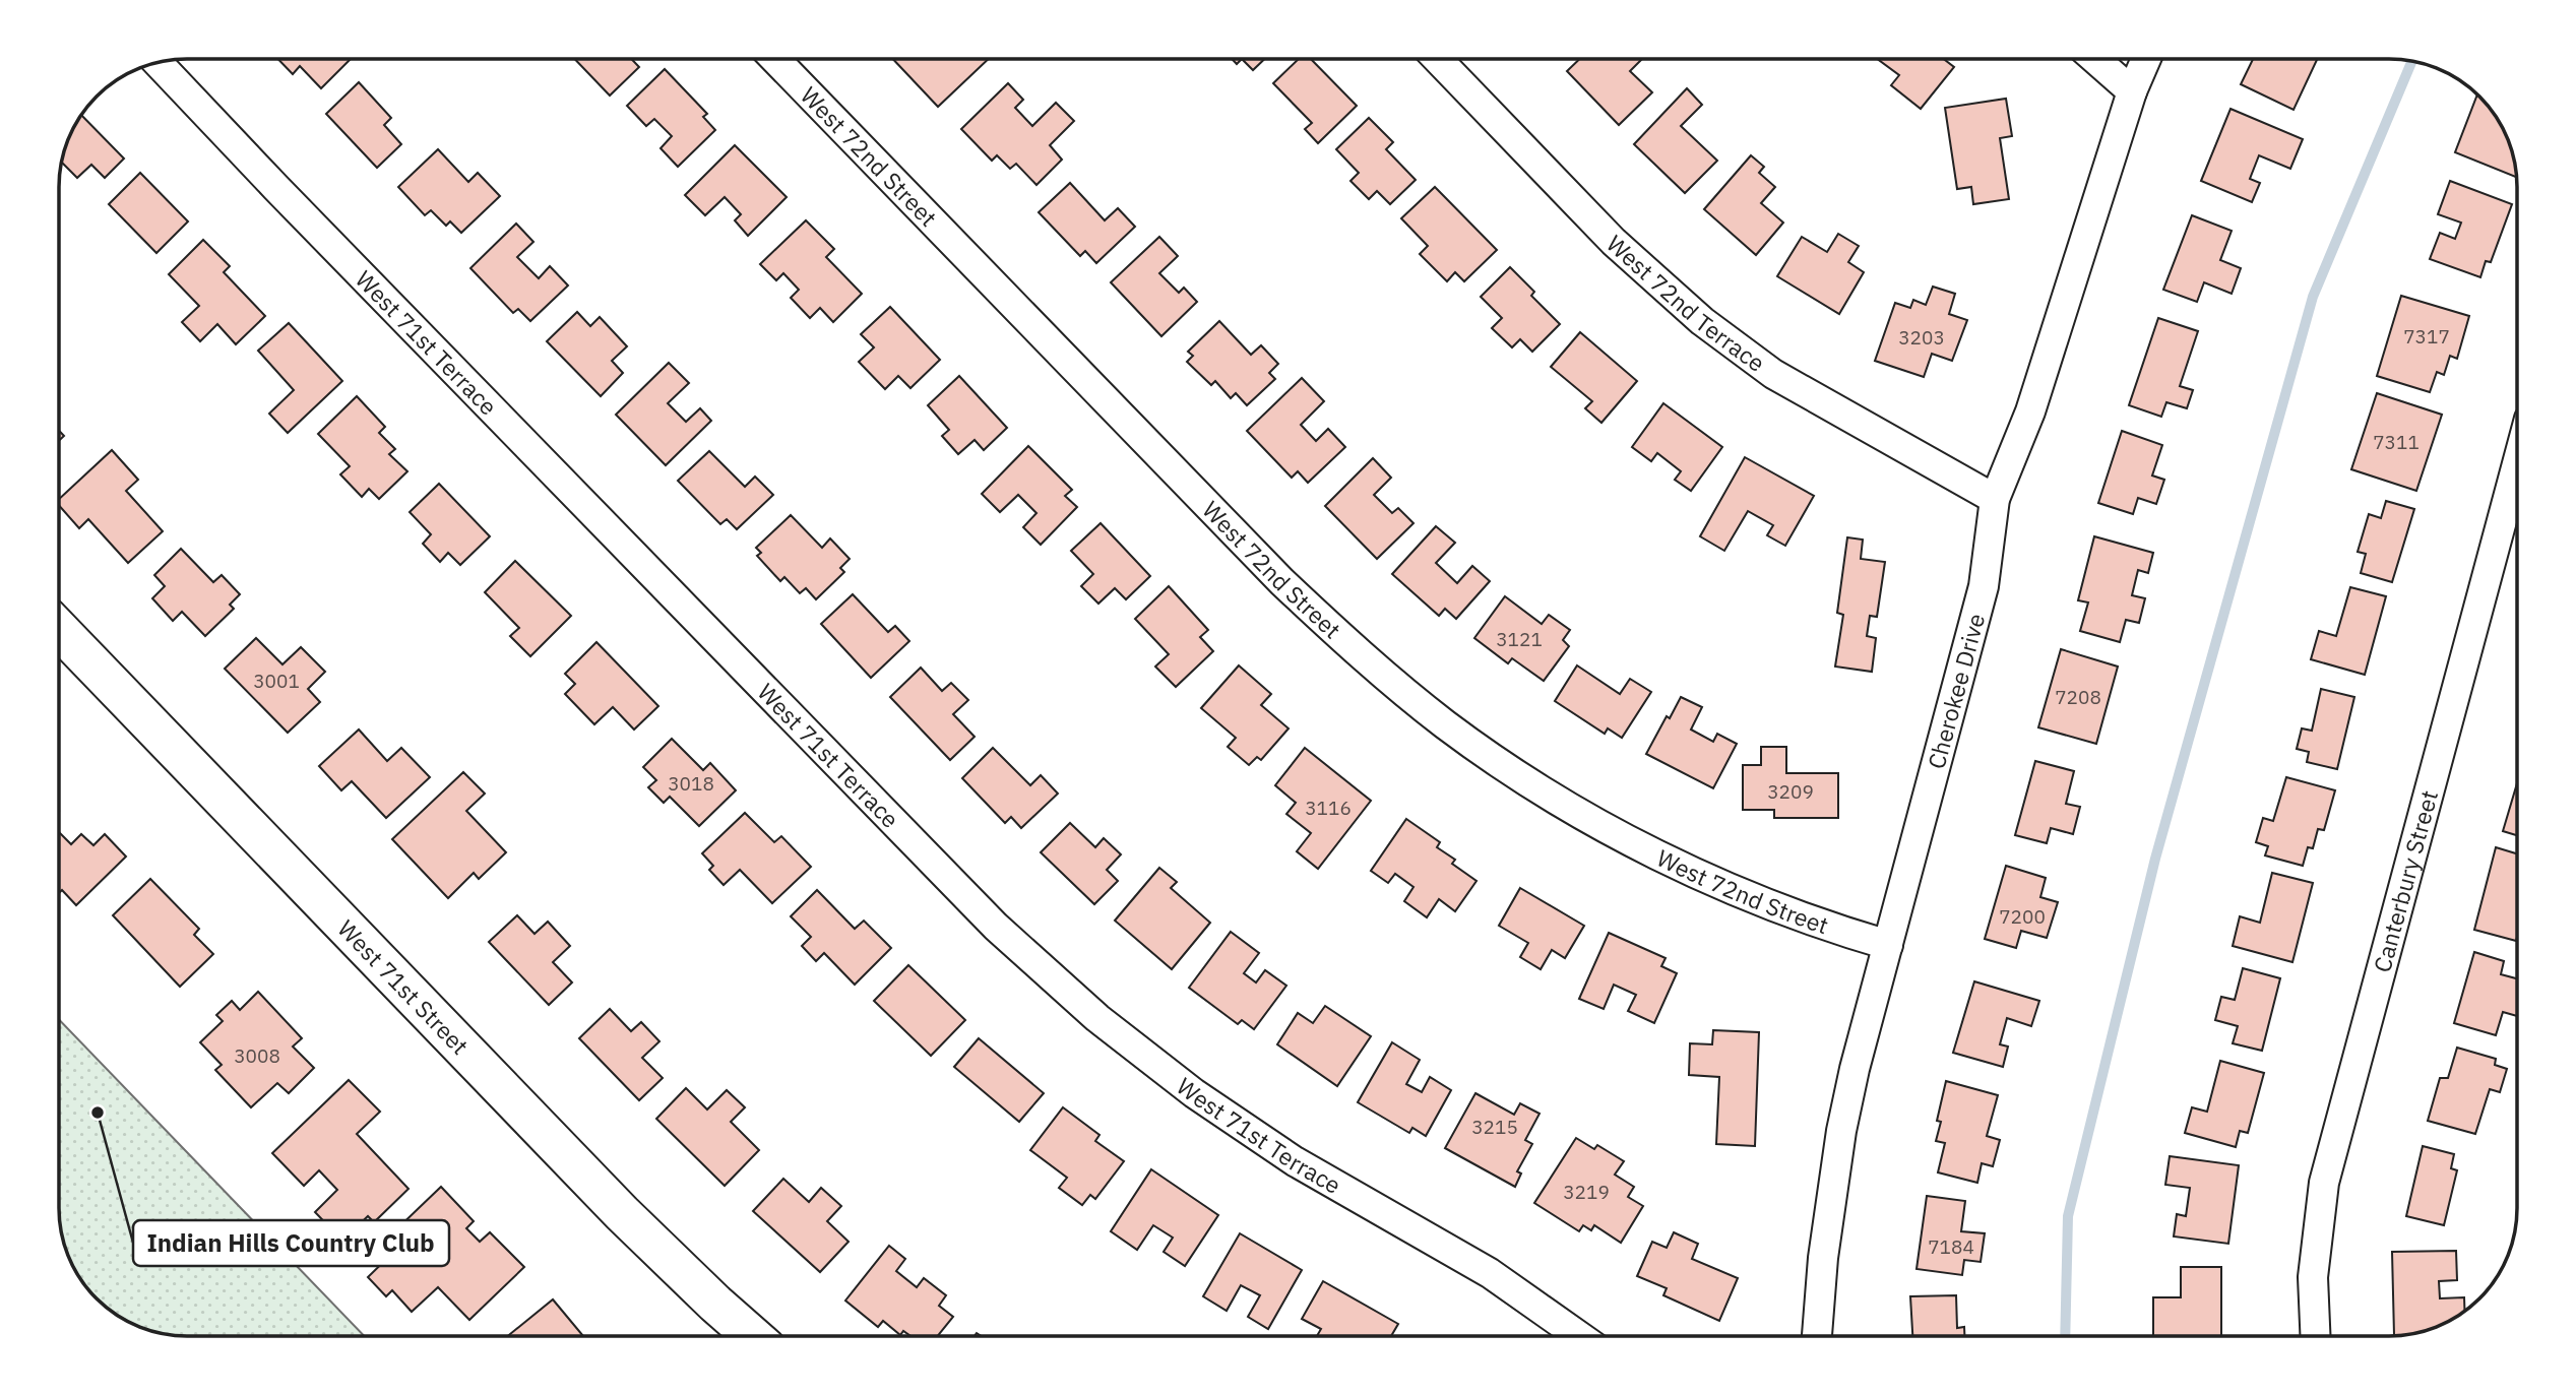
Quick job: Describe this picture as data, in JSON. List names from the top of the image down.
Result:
{
  "streets": {
    "street": [
      "West 72nd Street",
      "West 72nd Terrace",
      "West 71st Terrace",
      "Cherokee Drive",
      "Canterbury Street",
      "West 71st Street"
    ]
  },
  "crossings": [
    ["West 72nd Street", "Cherokee Drive"],
    ["West 72nd Terrace", "Cherokee Drive"]
  ],
  "places": ["Indian Hills Country Club"],
  "house_numbers": [
    "7317",
    "3203",
    "7311",
    "3121",
    "3001",
    "7208",
    "3018",
    "3209",
    "3116",
    "7200",
    "3008",
    "3215",
    "3219",
    "7184"
  ]
}
